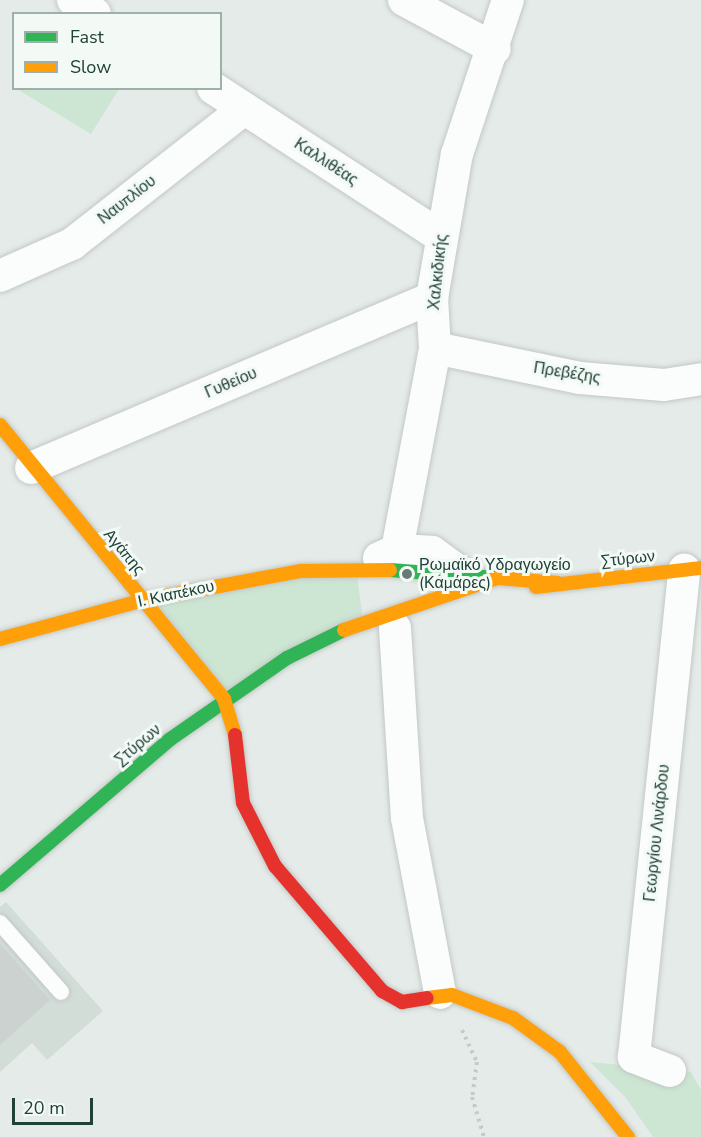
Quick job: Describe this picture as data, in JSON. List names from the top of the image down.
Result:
{
  "streets": {
    "street": [
      "Καλλιθέας",
      "Ναυπλίου",
      "Χαλκιδικής",
      "Πρεβέζης",
      "Γυθείου",
      "Αγάπης",
      "Στύρων",
      "Ι. Κιαπέκου",
      "Γεωργίου Λινάρδου"
    ]
  },
  "crossings": [
    ["Καλλιθέας", "Ναυπλίου"],
    ["Καλλιθέας", "Χαλκιδικής"],
    ["Χαλκιδικής", "Πρεβέζης"],
    ["Χαλκιδικής", "Γυθείου"],
    ["Χαλκιδικής", "Ι. Κιαπέκου"],
    ["Γυθείου", "Αγάπης"],
    ["Αγάπης", "Στύρων"],
    ["Αγάπης", "Ι. Κιαπέκου"],
    ["Στύρων", "Ι. Κιαπέκου"],
    ["Στύρων", "Γεωργίου Λινάρδου"]
  ],
  "places": ["Ρωμαϊκό Υδραγωγείο (Καμάρες)"],
  "legend": ["Fast", "Slow"],
  "scale_bar": "20 m"
}
